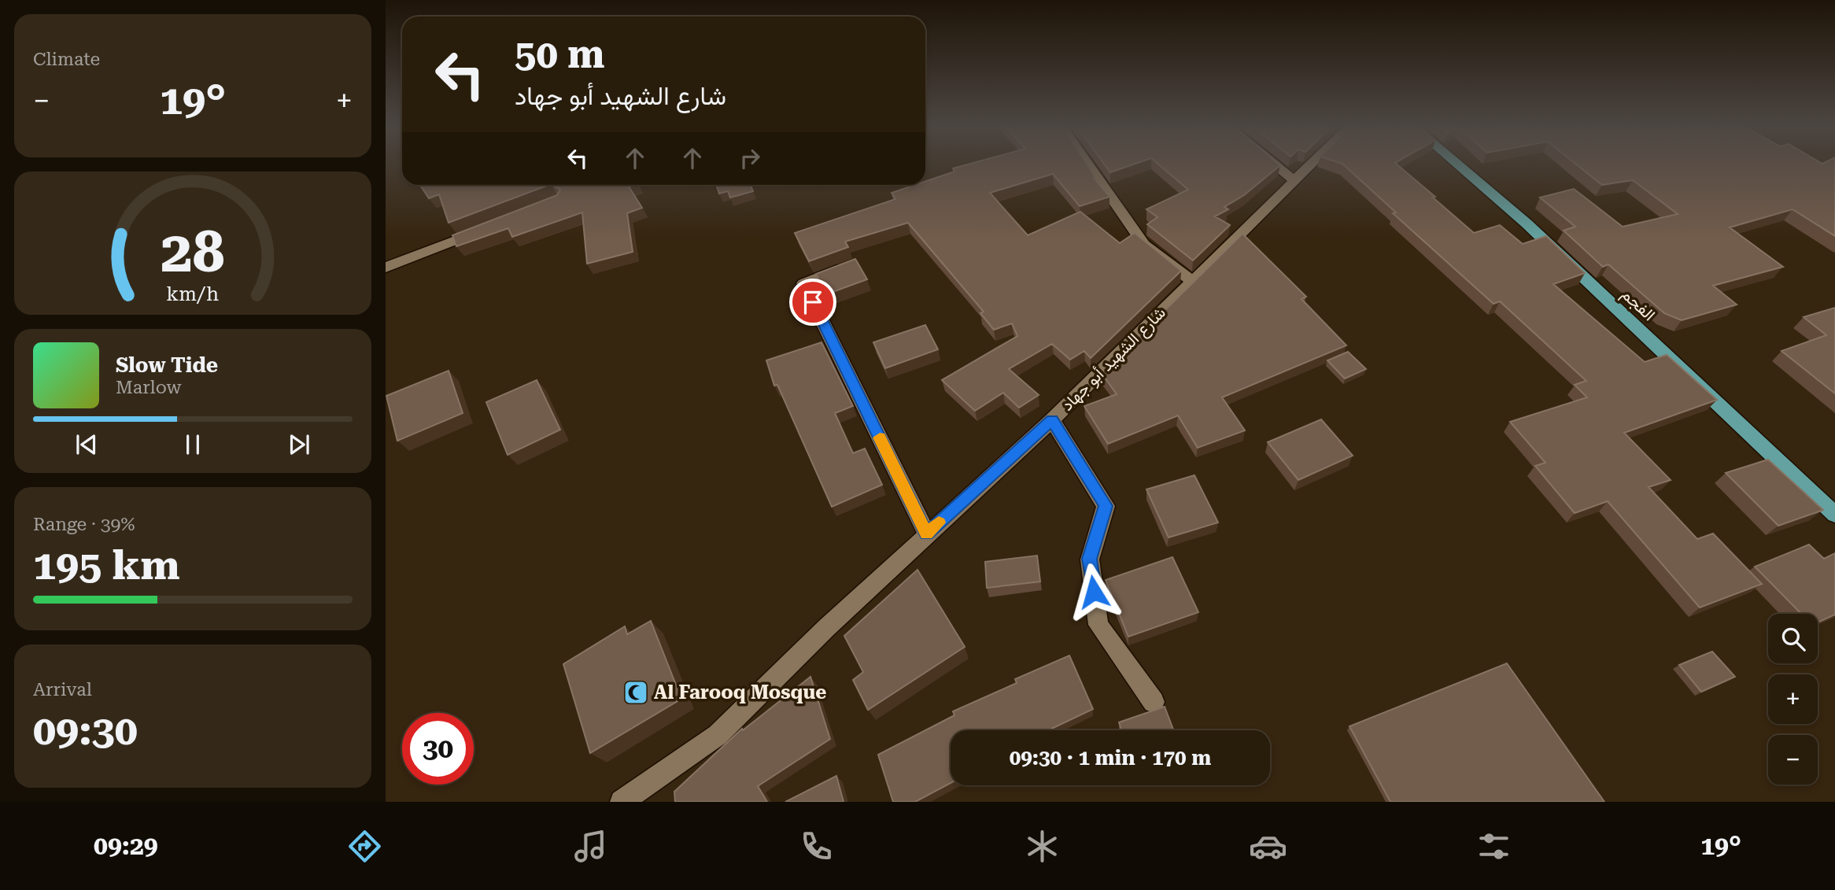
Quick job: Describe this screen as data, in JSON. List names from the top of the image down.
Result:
{
  "streets": {
    "main road": ["الفجم"],
    "street": ["شارع الشهيد أبو جهاد"]
  },
  "places": {
    "mosque": ["Al Farooq Mosque"]
  },
  "page": {
    "tile": [
      "Climate",
      ["Range · 39%", "195 km"],
      ["Arrival", "09:30"]
    ],
    "turn": ["50 m", "شارع الشهيد أبو جهاد"],
    "heat": ["−", "19°", "+"],
    "song": ["Slow Tide", "Marlow"],
    "map_buttons": ["+", "−"],
    "limit": "30",
    "trip": "09:30 · 1 min · 170 m",
    "tabs": ["09:29", "19°"],
    "gauge": ["28", "km/h"]
  }
}
